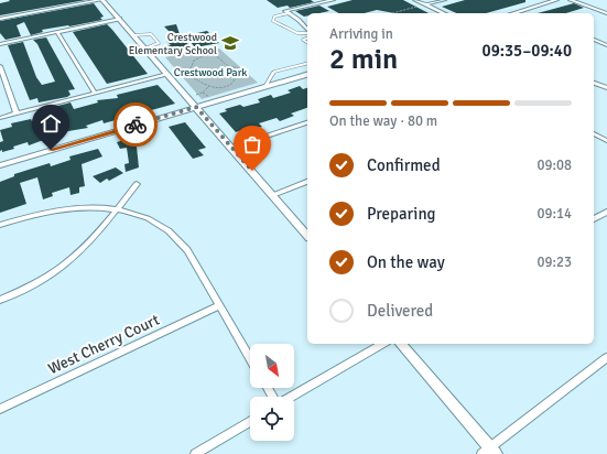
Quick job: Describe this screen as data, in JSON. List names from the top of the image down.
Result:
{
  "streets": {
    "street": ["West Cherry Court"]
  },
  "parks": ["Crestwood Park"],
  "places": {
    "school or university": ["Crestwood Elementary School"]
  },
  "north": "bottom right",
  "page": {
    "heading": ["2 min", "Arriving in", "09:35–09:40"],
    "bar": "On the way · 80 m",
    "list": [
      ["Confirmed", "09:08"],
      ["Preparing", "09:14"],
      ["On the way", "09:23"],
      "Delivered"
    ]
  }
}
